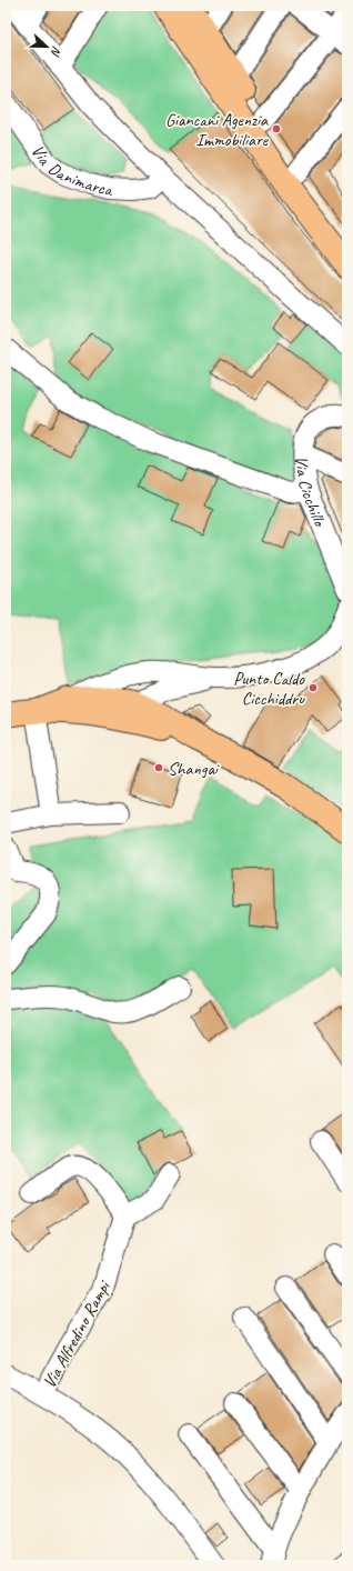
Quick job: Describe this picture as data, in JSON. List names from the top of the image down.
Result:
{
  "streets": {
    "street": ["Via Danimarca", "Via Cicchillo", "Via Alfredino Rampi"]
  },
  "places": ["Giancani Agenzia Immobiliare", "Punto Caldo Cicchiddru", "Shangai"],
  "north": "right"
}
